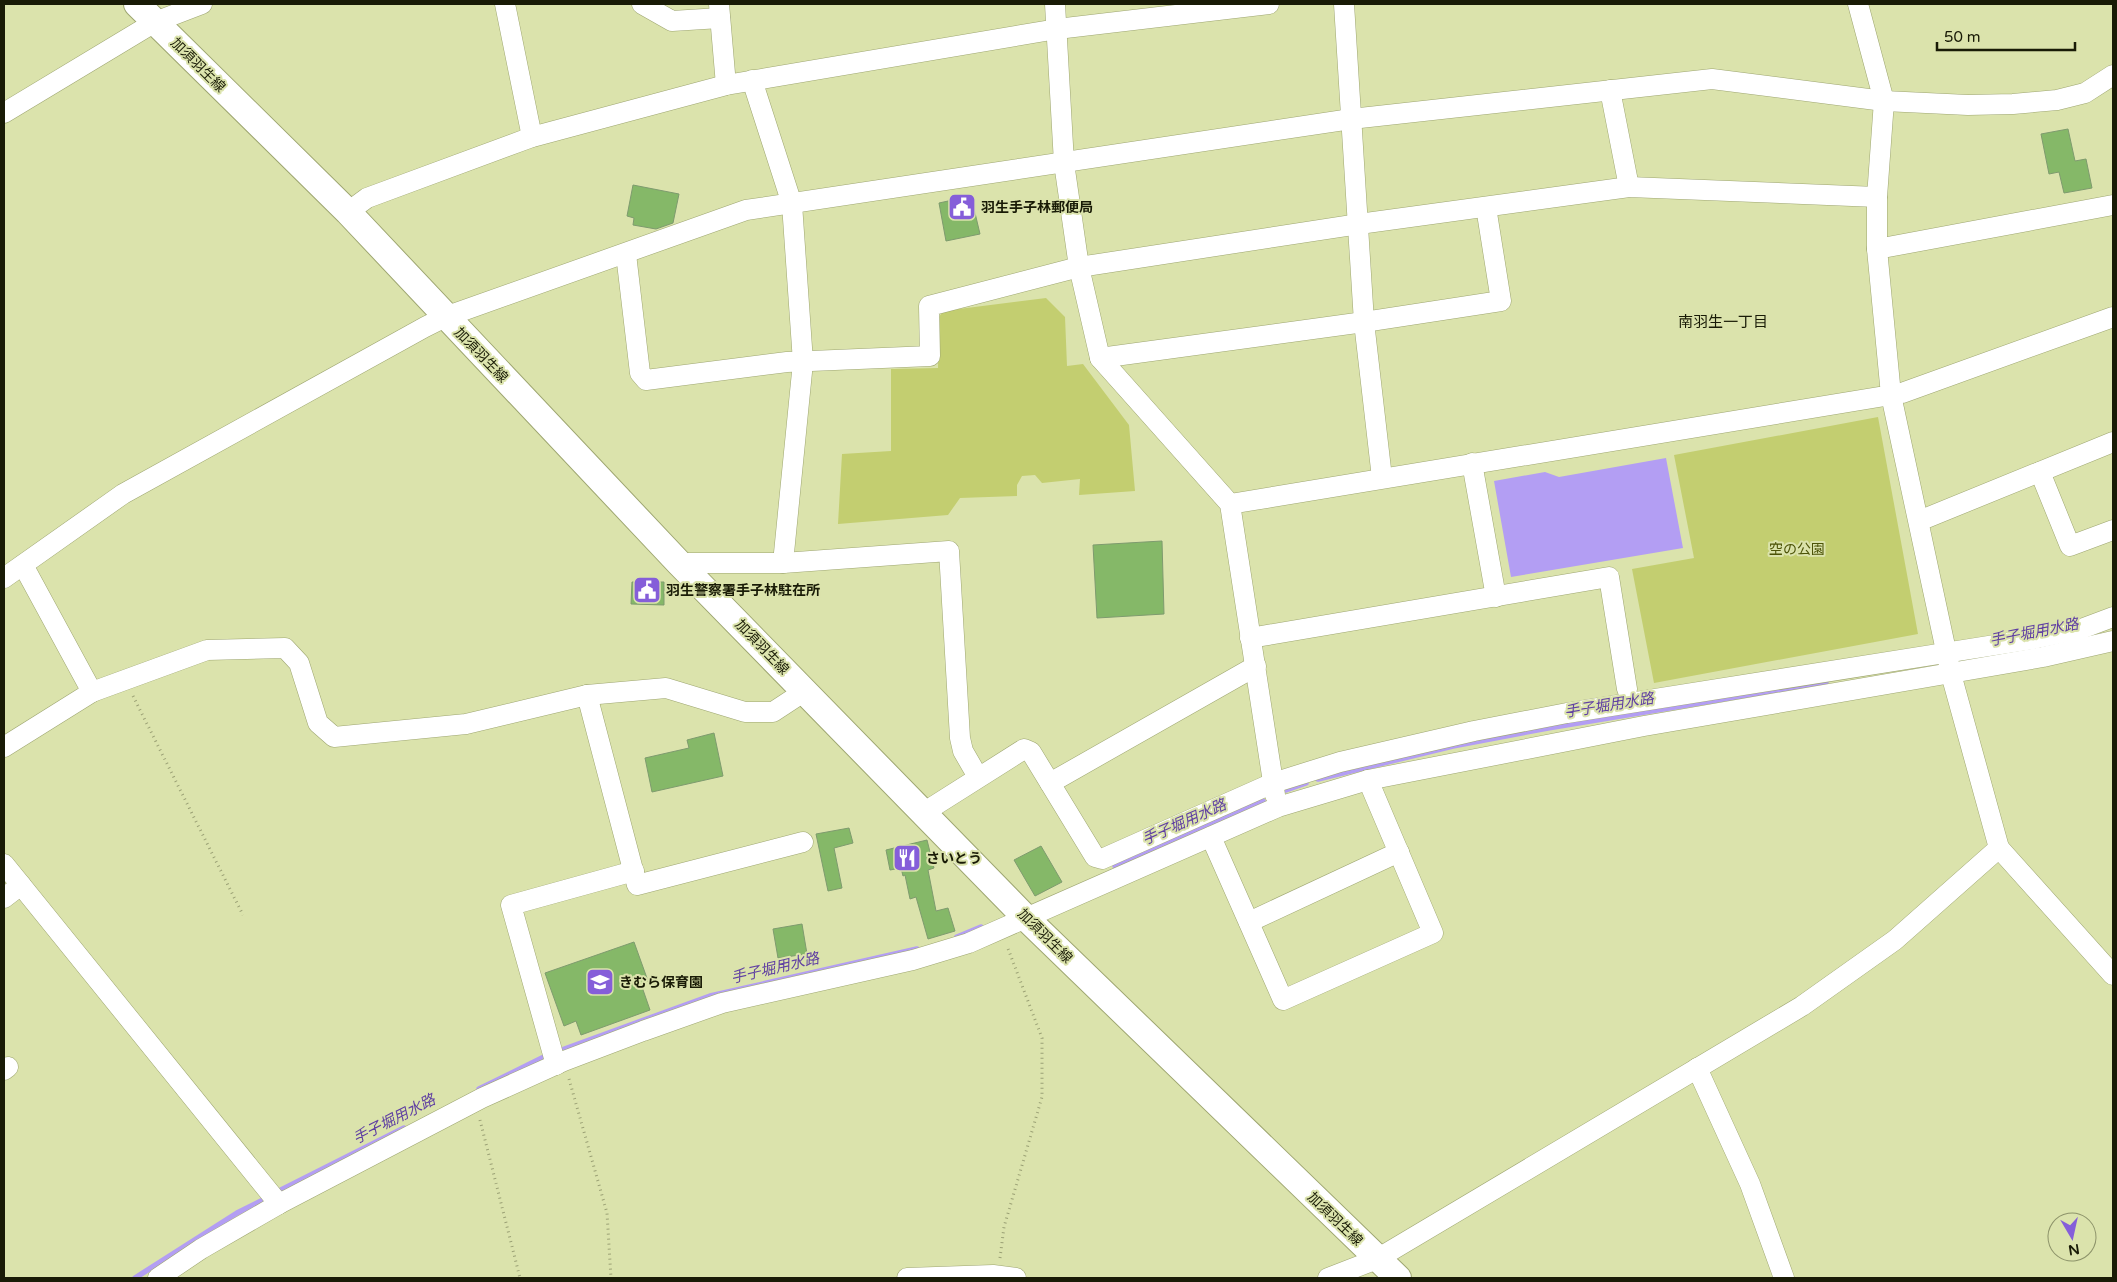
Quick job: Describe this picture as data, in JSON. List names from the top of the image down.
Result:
{
  "streets": {
    "main road": ["加須羽生線"]
  },
  "districts": ["南羽生一丁目"],
  "water": ["手子堀用水路"],
  "parks": ["空の公園"],
  "places": {
    "public building": ["羽生手子林郵便局", "羽生警察署手子林駐在所"],
    "restaurant": ["さいとう"],
    "school or university": ["きむら保育園"]
  },
  "scale_bar": "50 m",
  "north": "bottom"
}
